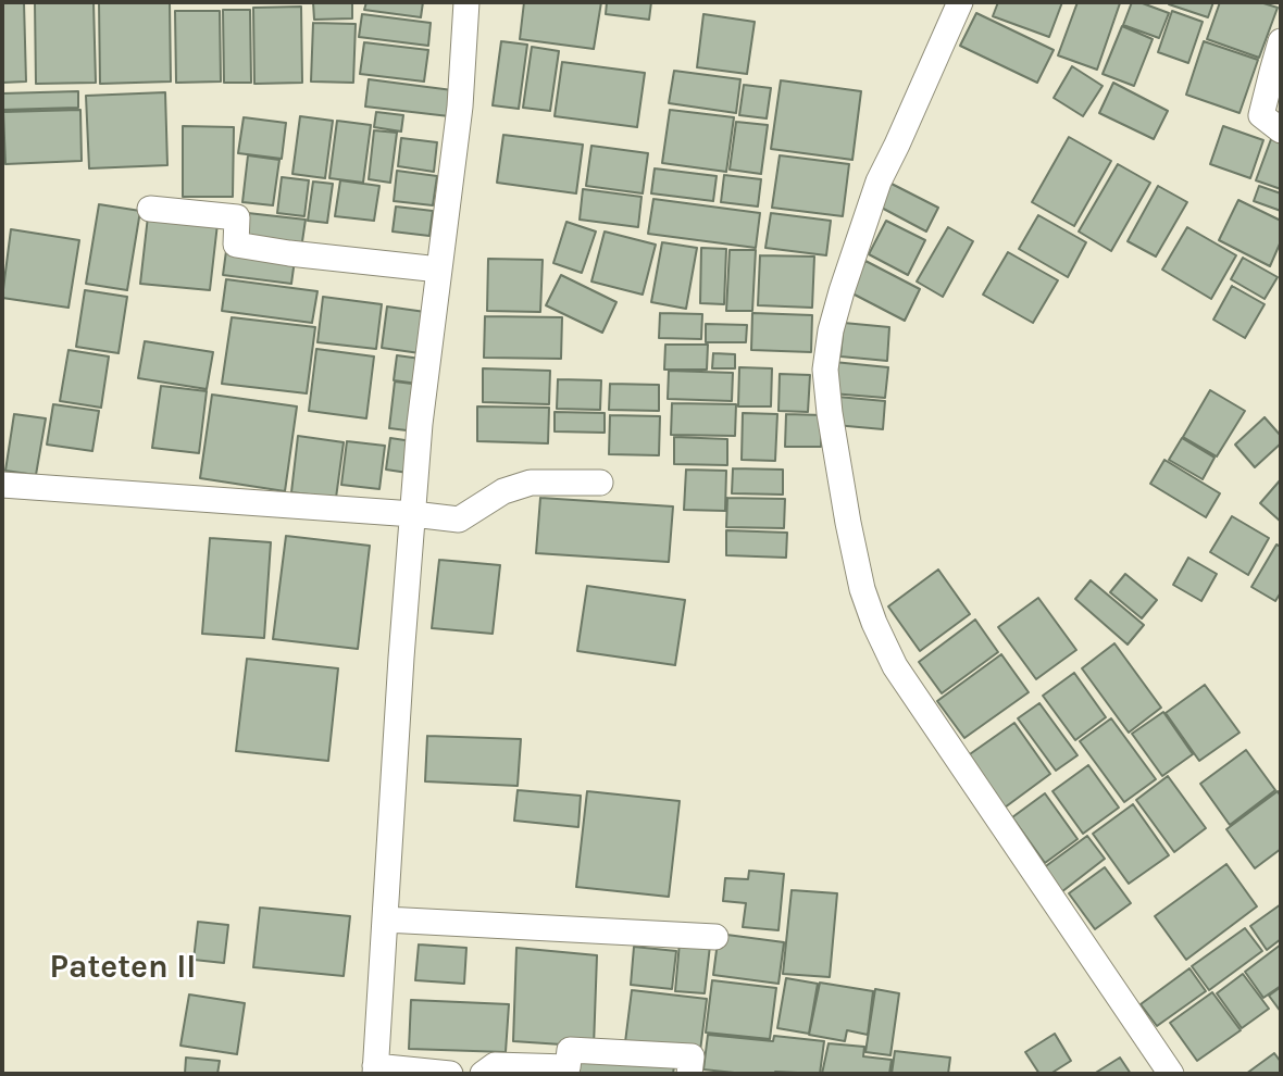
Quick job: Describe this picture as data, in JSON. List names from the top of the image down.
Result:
{
  "districts": ["Pateten II"]
}
